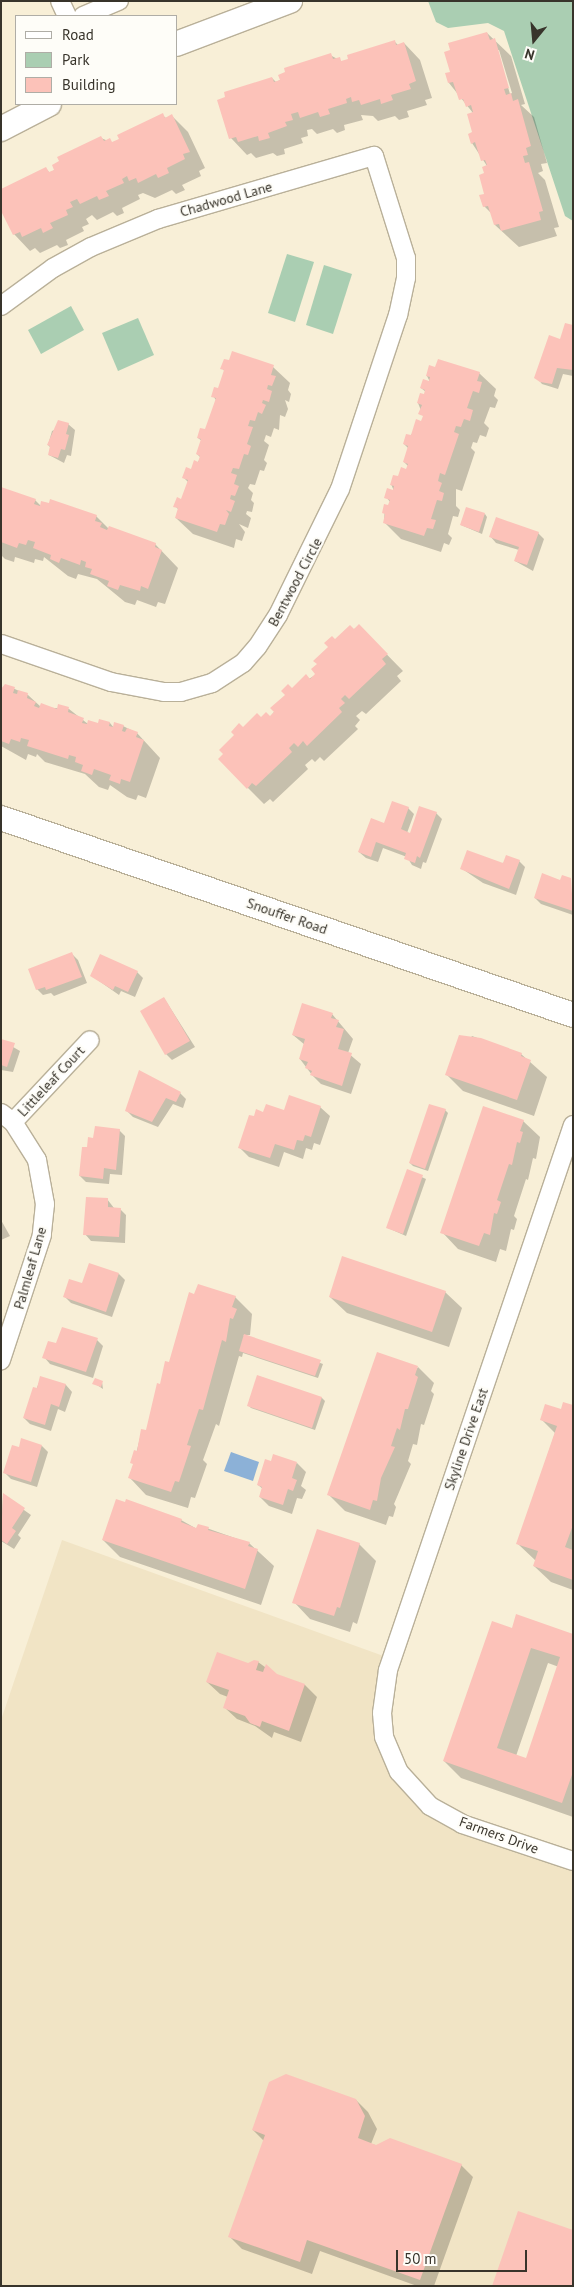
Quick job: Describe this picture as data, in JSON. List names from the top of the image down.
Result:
{
  "streets": {
    "main road": ["Snouffer Road"],
    "street": [
      "Chadwood Lane",
      "Bentwood Circle",
      "Littleleaf Court",
      "Palmleaf Lane",
      "Skyline Drive East",
      "Farmers Drive"
    ]
  },
  "crossings": [
    ["Chadwood Lane", "Bentwood Circle"],
    ["Littleleaf Court", "Palmleaf Lane"],
    ["Skyline Drive East", "Farmers Drive"]
  ],
  "legend": ["Road", "Park", "Building"],
  "scale_bar": "50 m",
  "north": "bottom"
}
